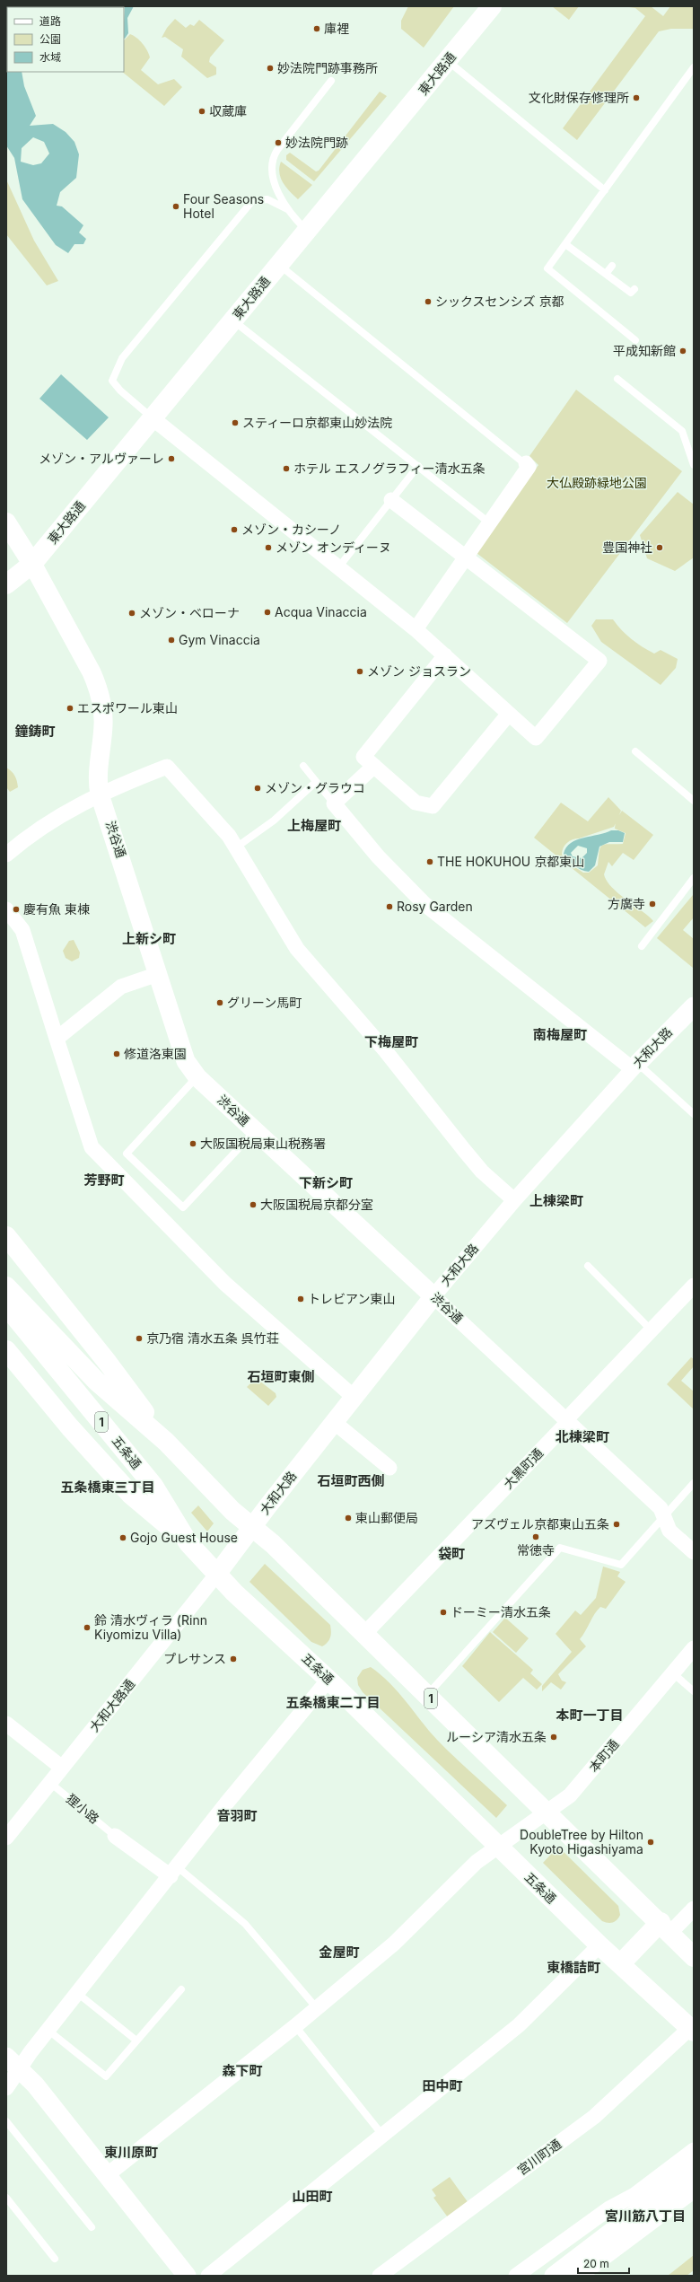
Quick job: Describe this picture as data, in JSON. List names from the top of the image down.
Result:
{
  "streets": {
    "main road": ["東大路通", "1", "五条通"],
    "street": [
      "渋谷通",
      "大和大路",
      "大黒町通",
      "大和大路通",
      "本町通",
      "宮川町通"
    ],
    "lane": ["狸小路"]
  },
  "crossings": [
    ["東大路通", "渋谷通"],
    ["渋谷通", "大和大路"],
    ["渋谷通", "大黒町通"],
    ["大和大路", "五条通"],
    ["大和大路", "大和大路通"],
    ["1", "五条通"],
    ["五条通", "大黒町通"],
    ["五条通", "大和大路通"],
    ["五条通", "本町通"],
    ["五条通", "宮川町通"],
    ["大和大路通", "狸小路"]
  ],
  "districts": [
    "鐘鋳町",
    "上梅屋町",
    "上新シ町",
    "南梅屋町",
    "下梅屋町",
    "芳野町",
    "下新シ町",
    "上棟梁町",
    "石垣町東側",
    "北棟梁町",
    "石垣町西側",
    "五条橋東三丁目",
    "袋町",
    "五条橋東二丁目",
    "本町一丁目",
    "音羽町",
    "金屋町",
    "東橋詰町",
    "森下町",
    "田中町",
    "東川原町",
    "山田町",
    "宮川筋八丁目"
  ],
  "parks": ["大仏殿跡緑地公園"],
  "places": [
    "庫裡",
    "妙法院門跡事務所",
    "文化財保存修理所",
    "収蔵庫",
    "妙法院門跡",
    "Four Seasons Hotel",
    "シックスセンシズ 京都",
    "平成知新館",
    "スティーロ京都東山妙法院",
    "メゾン・アルヴァーレ",
    "ホテル エスノグラフィー清水五条",
    "メゾン・カシーノ",
    "メゾン オンディーヌ",
    "豊国神社",
    "Acqua Vinaccia",
    "メゾン・ベローナ",
    "Gym Vinaccia",
    "メゾン ジョスラン",
    "エスポワール東山",
    "メゾン・グラウコ",
    "THE HOKUHOU 京都東山",
    "方廣寺",
    "Rosy Garden",
    "慶有魚 東棟",
    "グリーン馬町",
    "修道洛東園",
    "大阪国税局東山税務署",
    "大阪国税局京都分室",
    "トレビアン東山",
    "京乃宿 清水五条 呉竹荘",
    "東山郵便局",
    "アズヴェル京都東山五条",
    "常徳寺",
    "Gojo Guest House",
    "ドーミー清水五条",
    "鈴 清水ヴィラ (Rinn Kiyomizu Villa)",
    "プレサンス",
    "ルーシア清水五条",
    "DoubleTree by Hilton Kyoto Higashiyama"
  ],
  "legend": ["道路", "公園", "水域"],
  "scale_bar": "20 m"
}
